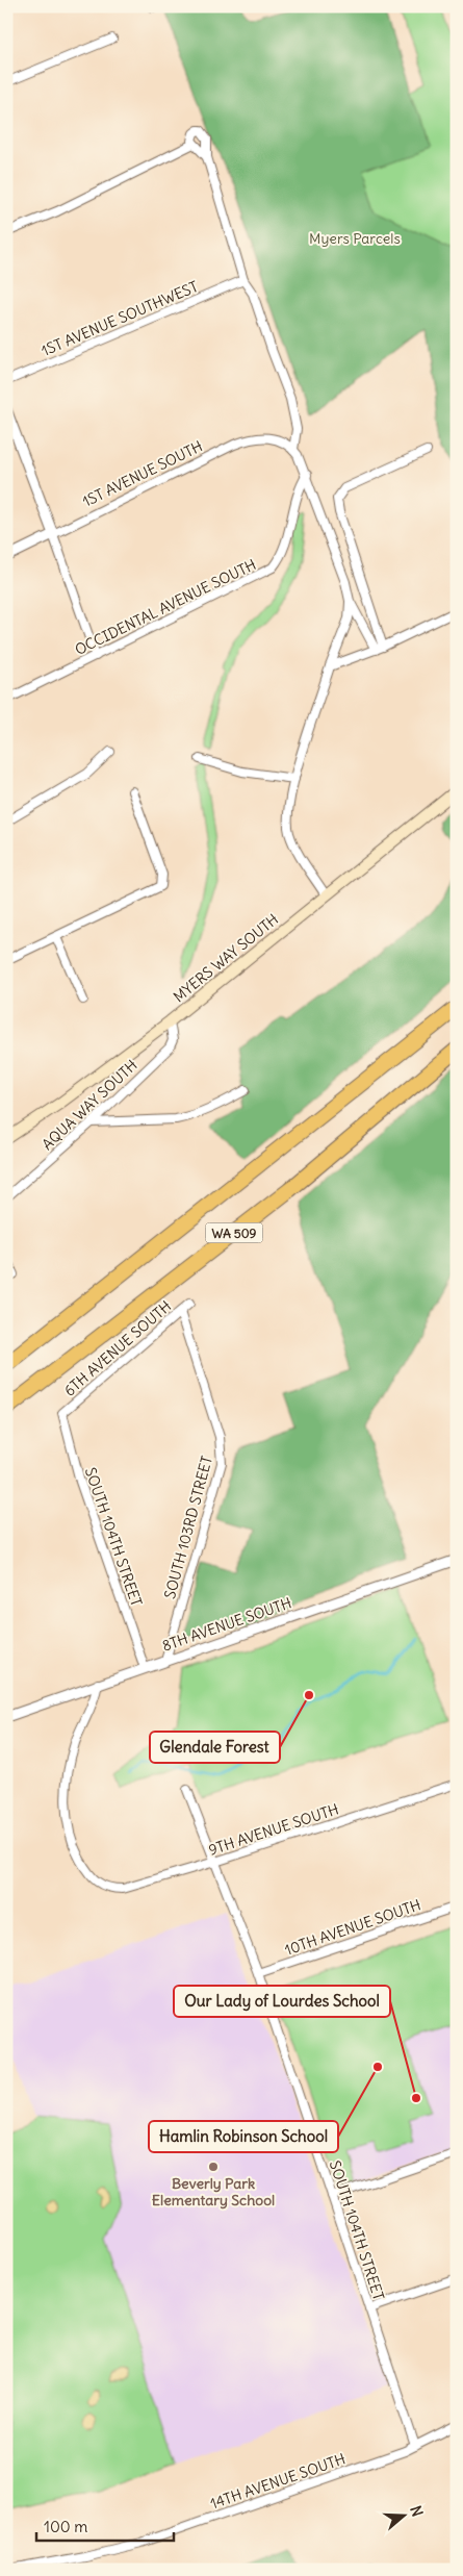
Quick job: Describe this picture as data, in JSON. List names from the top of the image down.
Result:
{
  "streets": {
    "highway": ["WA 509"],
    "main road": ["MYERS WAY SOUTH"],
    "street": [
      "1ST AVENUE SOUTHWEST",
      "1ST AVENUE SOUTH",
      "OCCIDENTAL AVENUE SOUTH",
      "AQUA WAY SOUTH",
      "6TH AVENUE SOUTH",
      "SOUTH 103RD STREET",
      "SOUTH 104TH STREET",
      "8TH AVENUE SOUTH",
      "9TH AVENUE SOUTH",
      "10TH AVENUE SOUTH",
      "14TH AVENUE SOUTH"
    ]
  },
  "crossings": [
    ["MYERS WAY SOUTH", "AQUA WAY SOUTH"],
    ["6TH AVENUE SOUTH", "SOUTH 103RD STREET"],
    ["6TH AVENUE SOUTH", "SOUTH 104TH STREET"],
    ["SOUTH 103RD STREET", "8TH AVENUE SOUTH"],
    ["SOUTH 104TH STREET", "8TH AVENUE SOUTH"],
    ["SOUTH 104TH STREET", "9TH AVENUE SOUTH"],
    ["SOUTH 104TH STREET", "10TH AVENUE SOUTH"],
    ["SOUTH 104TH STREET", "14TH AVENUE SOUTH"],
    ["8TH AVENUE SOUTH", "9TH AVENUE SOUTH"]
  ],
  "parks": ["Myers Parcels"],
  "places": [
    "Glendale Forest",
    "Hamlin Robinson School",
    "Our Lady of Lourdes School",
    "Beverly Park Elementary School"
  ],
  "scale_bar": "100 m",
  "north": "right"
}
